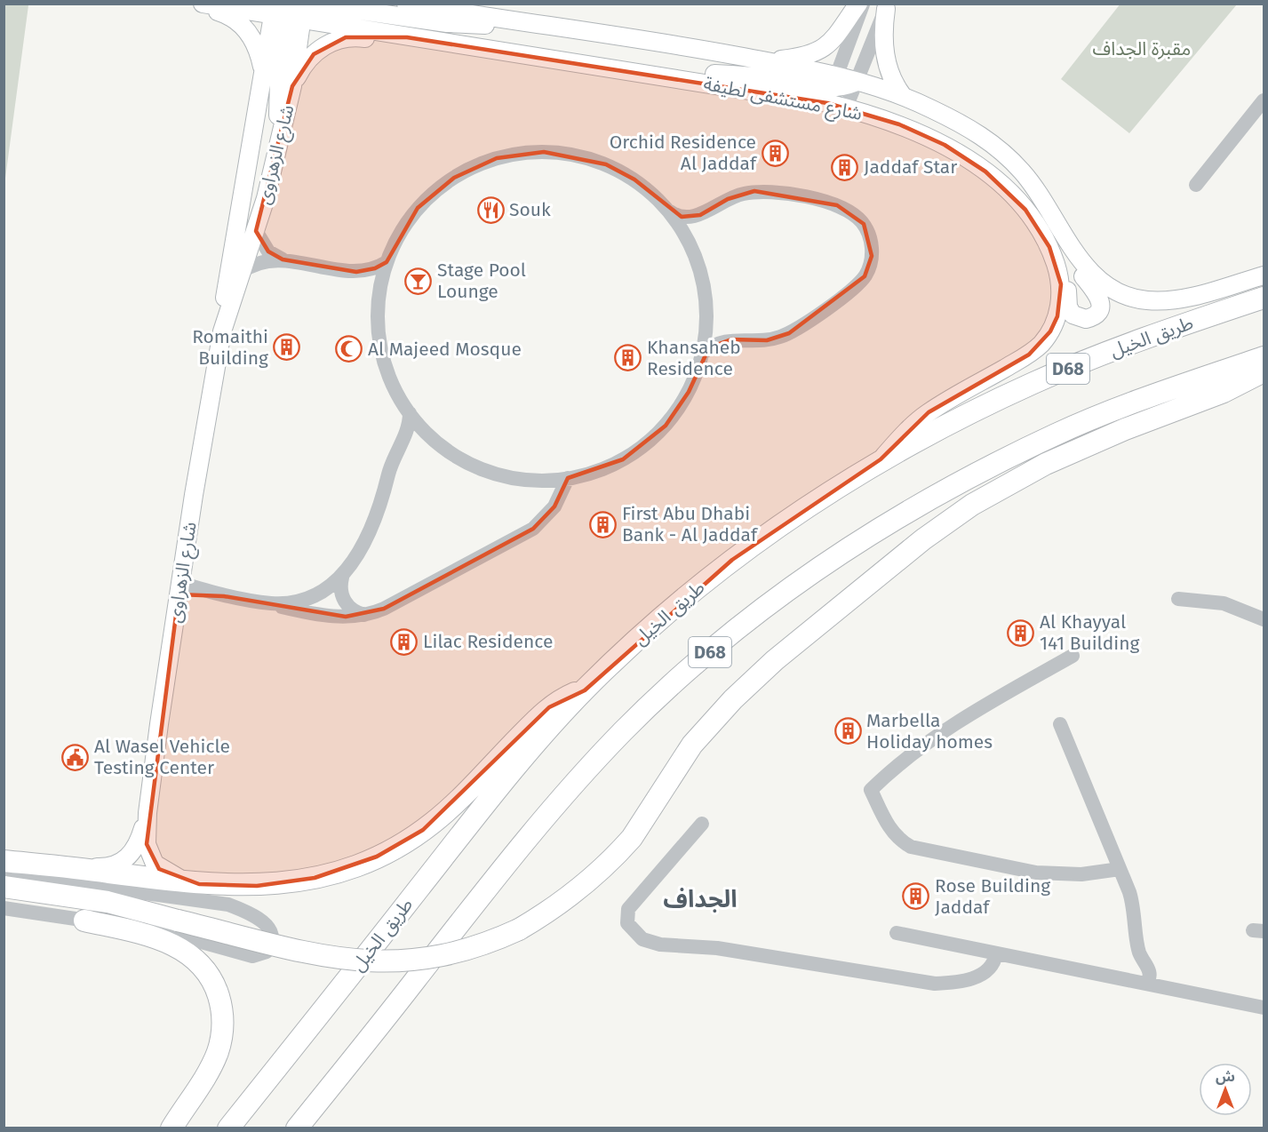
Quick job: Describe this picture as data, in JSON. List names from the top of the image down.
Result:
{
  "streets": {
    "highway": ["طريق الخيل", "D68"],
    "main road": ["شارع مستشفى لطيفة", "شارع الزهراوى"]
  },
  "crossings": [
    ["شارع مستشفى لطيفة", "شارع الزهراوى"],
    ["شارع مستشفى لطيفة", "طريق الخيل"]
  ],
  "districts": ["الجداف"],
  "parks": ["مقبرة الجداف"],
  "places": {
    "building": [
      "Orchid Residence Al Jaddaf",
      "Jaddaf Star",
      "Romaithi Building",
      "Khansaheb Residence",
      "First Abu Dhabi Bank - Al Jaddaf",
      "Al Khayyal 141 Building",
      "Lilac Residence",
      "Marbella Holiday homes",
      "Rose Building Jaddaf"
    ],
    "restaurant": ["Souk"],
    "bar": ["Stage Pool Lounge"],
    "mosque": ["Al Majeed Mosque"],
    "public building": ["Al Wasel Vehicle Testing Center"]
  },
  "north": "top"
}
